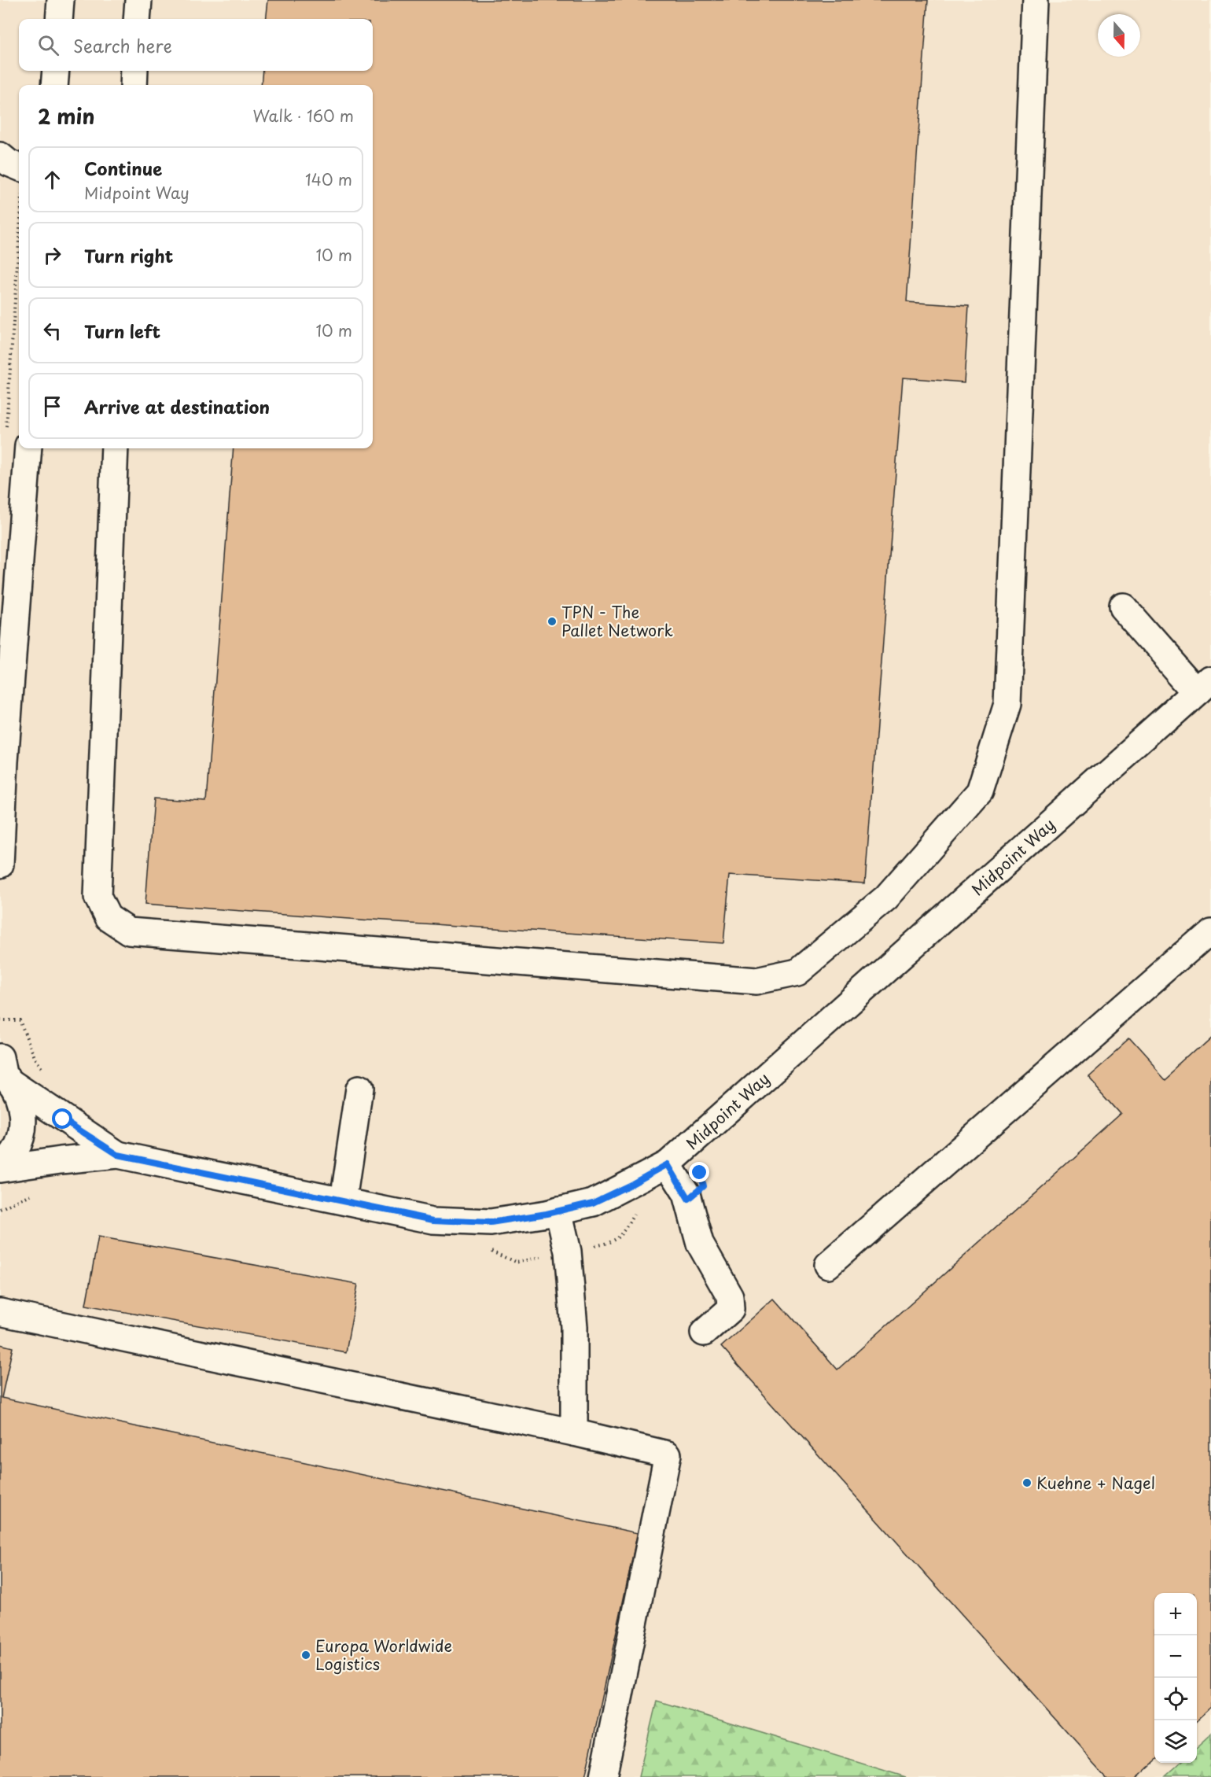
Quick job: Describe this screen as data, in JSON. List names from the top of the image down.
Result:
{
  "streets": {
    "street": ["Midpoint Way"]
  },
  "places": ["TPN - The Pallet Network", "Kuehne + Nagel", "Europa Worldwide Logistics"],
  "north": "bottom",
  "page": {
    "search": "Search here",
    "heading": ["2 min", "Walk · 160 m"],
    "list": [
      ["Continue", "Midpoint Way", "140 m"],
      ["Turn right", "10 m"],
      ["Turn left", "10 m"],
      "Arrive at destination"
    ],
    "map_buttons": ["+", "−"]
  }
}
